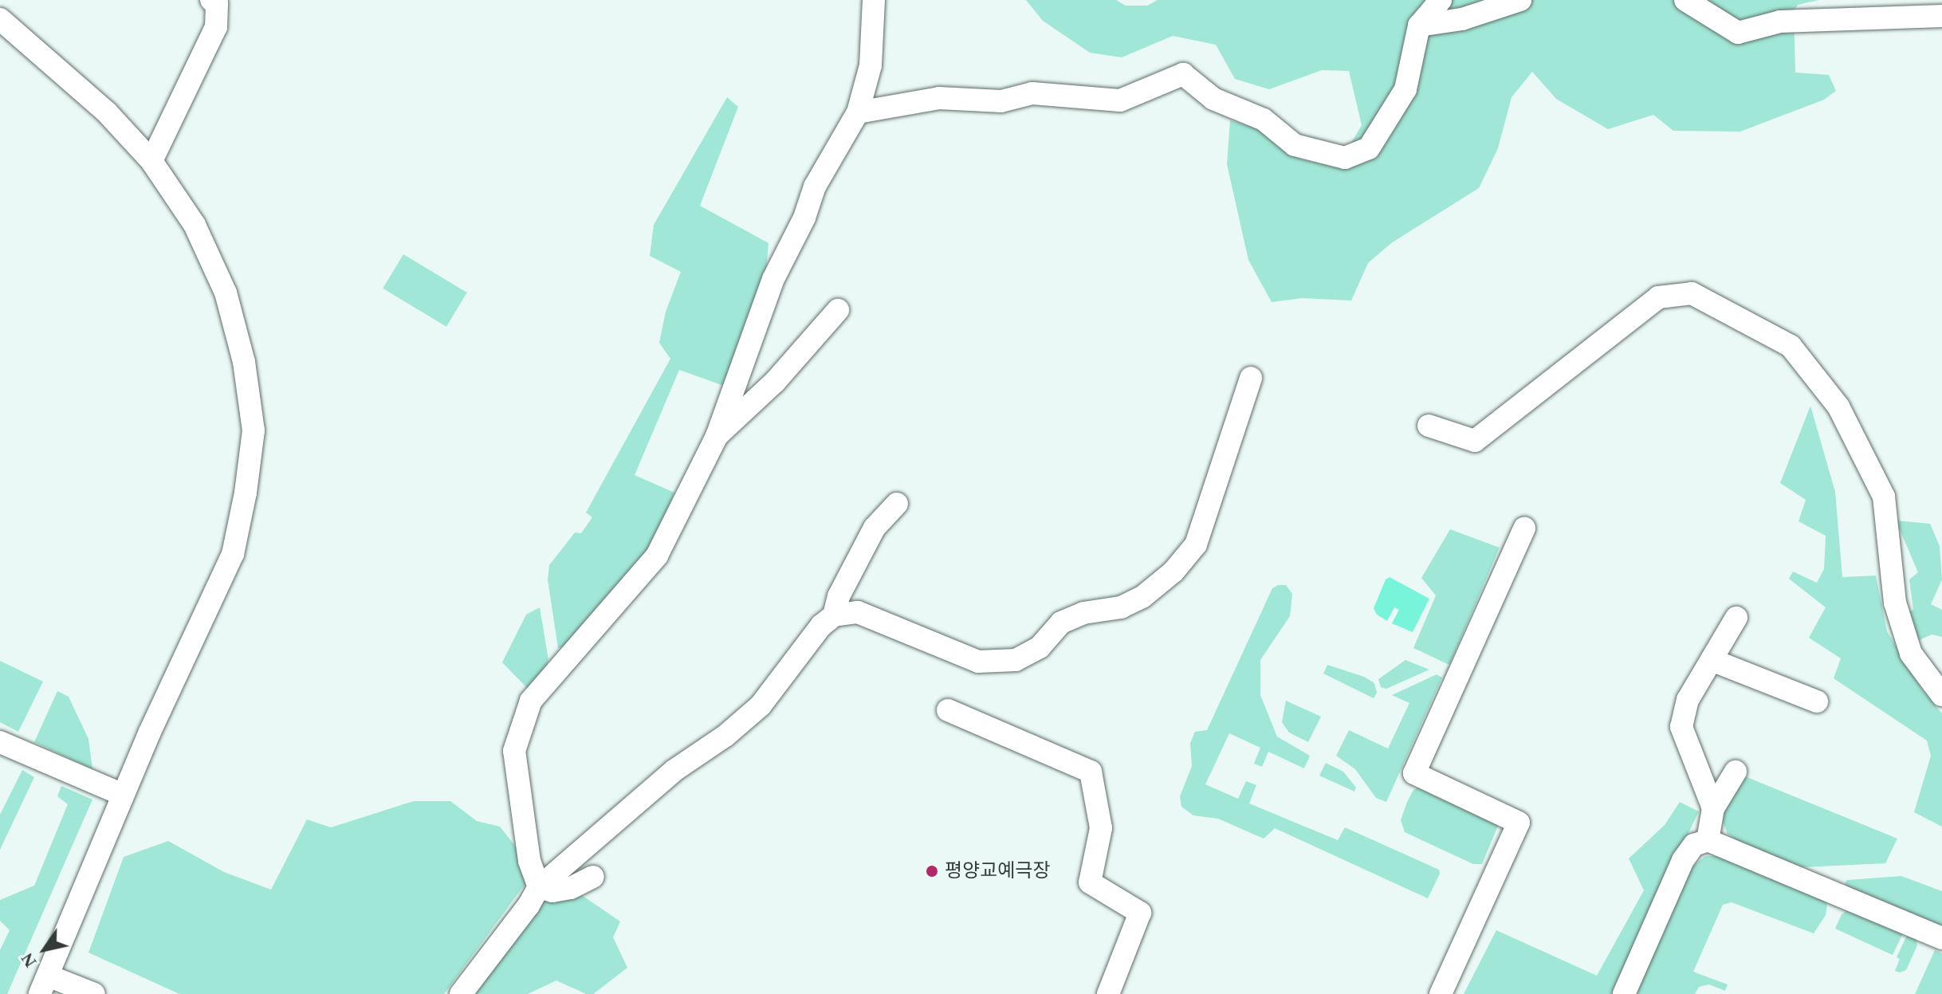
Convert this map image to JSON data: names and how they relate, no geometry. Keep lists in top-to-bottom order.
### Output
{
  "places": ["평양교예극장"],
  "north": "bottom left"
}
